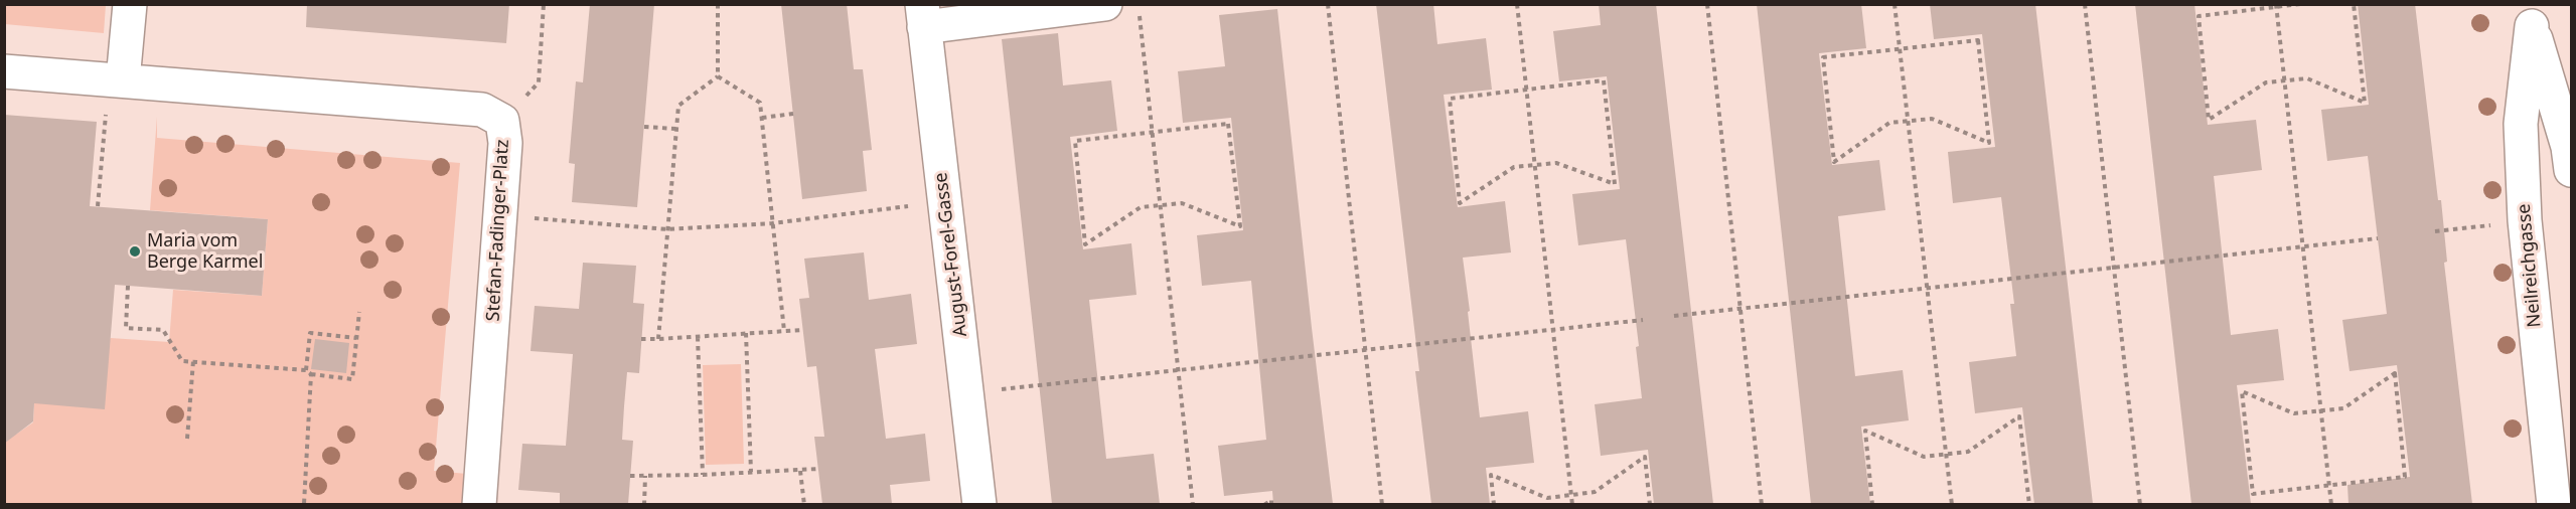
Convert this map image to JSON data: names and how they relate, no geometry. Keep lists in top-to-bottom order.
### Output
{
  "streets": {
    "street": ["Stefan-Fadinger-Platz", "August-Forel-Gasse", "Neilreichgasse"]
  },
  "places": ["Maria vom Berge Karmel"]
}
